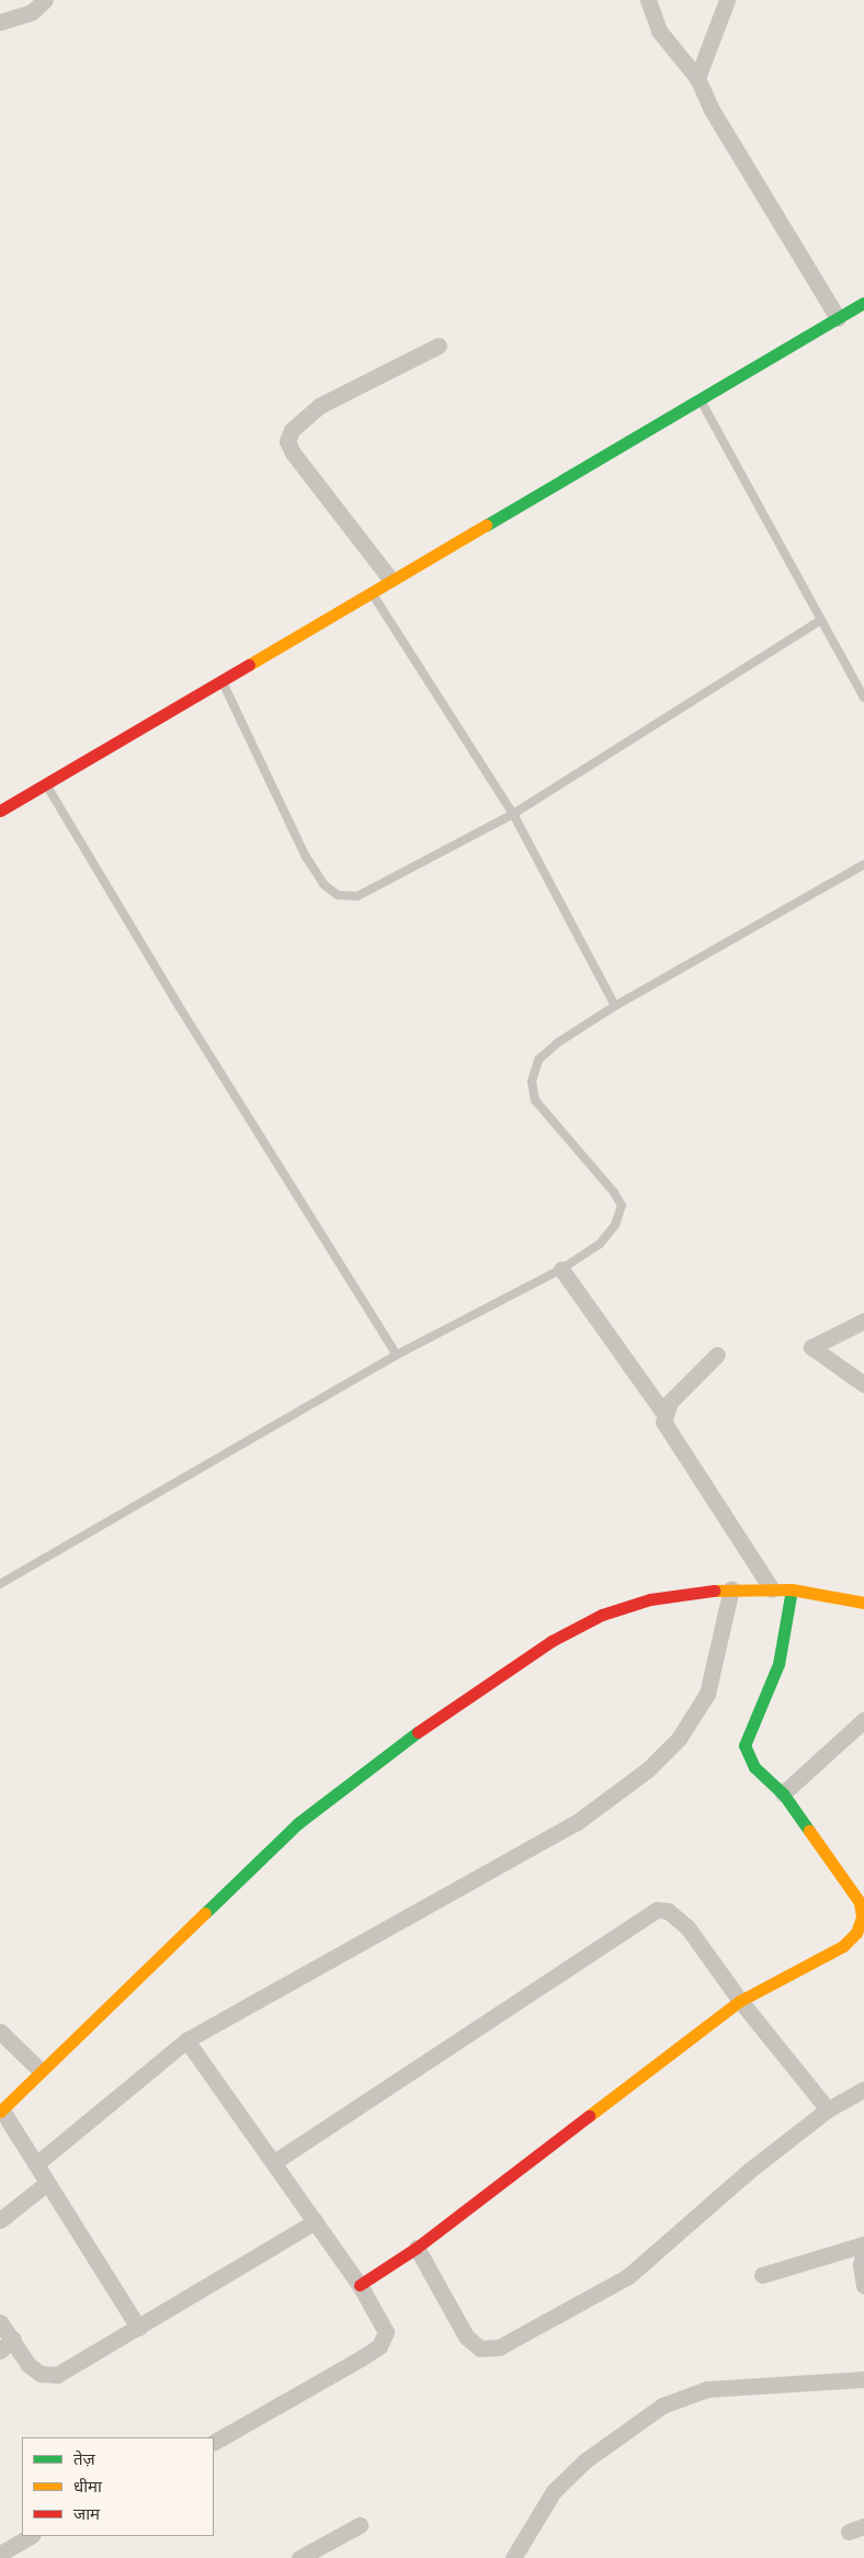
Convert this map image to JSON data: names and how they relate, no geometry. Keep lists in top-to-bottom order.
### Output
{
  "legend": ["तेज़", "धीमा", "जाम"]
}
